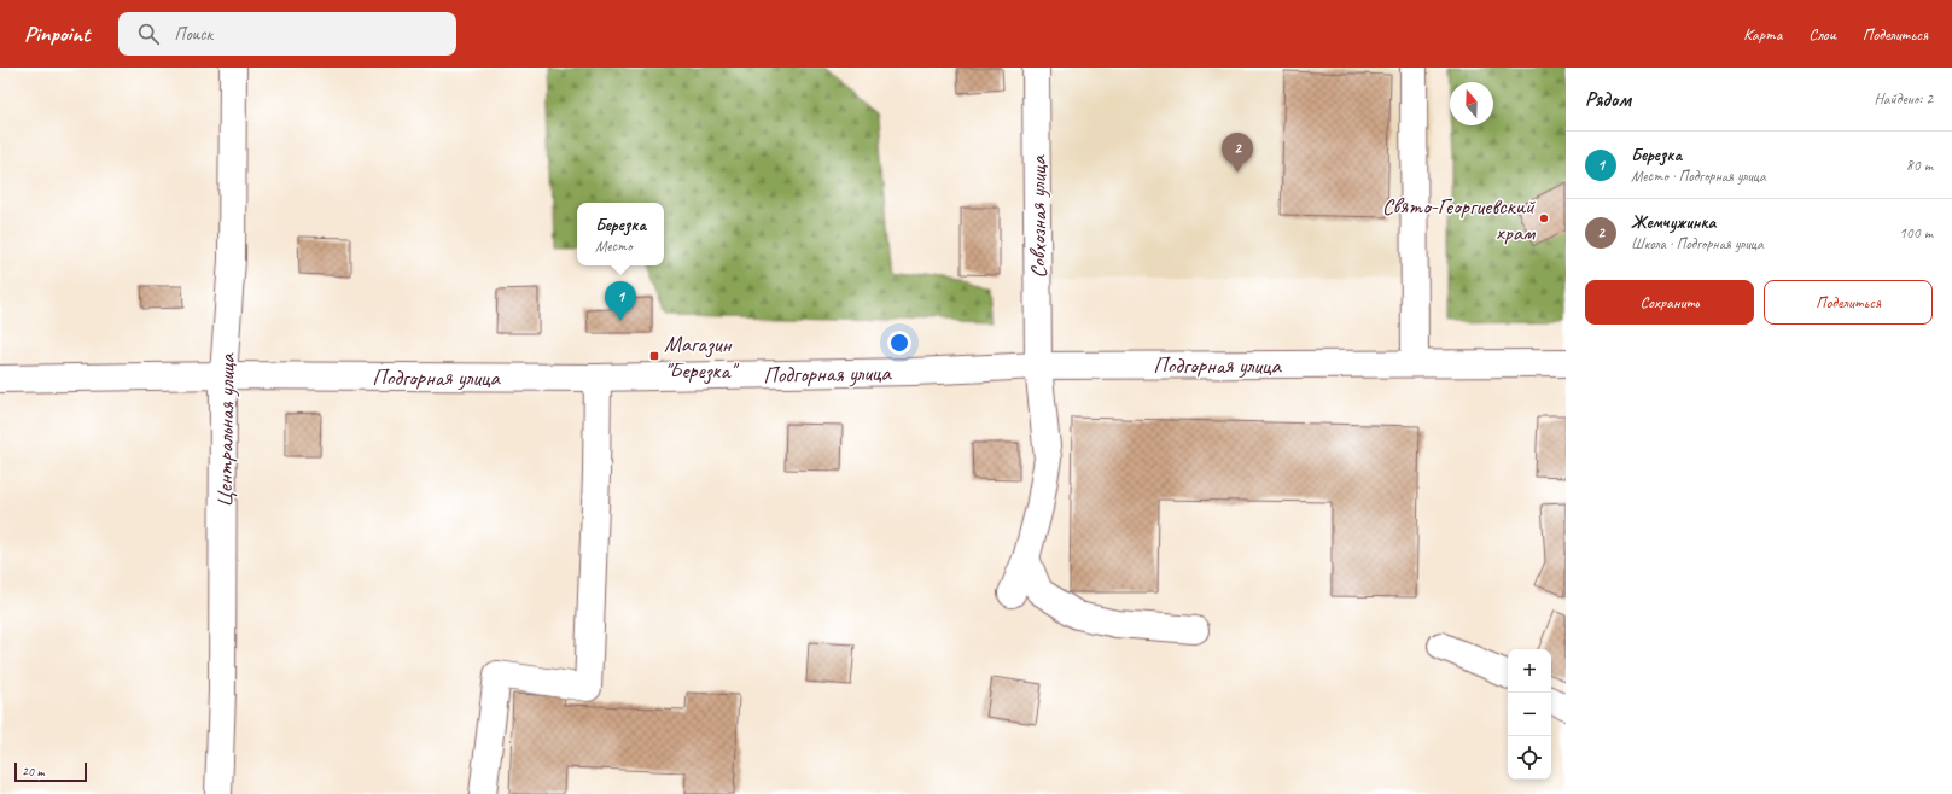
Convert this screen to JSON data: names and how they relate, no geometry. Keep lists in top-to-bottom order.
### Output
{
  "streets": {
    "street": ["Совхозная улица", "Подгорная улица", "Центральная улица"]
  },
  "crossings": [
    ["Совхозная улица", "Подгорная улица"],
    ["Подгорная улица", "Центральная улица"]
  ],
  "places": {
    "other": ["Свято-Георгиевский храм"],
    "transit": ["Магазин \"Березка\""]
  },
  "scale_bar": "20 m",
  "north": "top",
  "page": {
    "header": "Pinpoint",
    "search": "Поиск",
    "nav": ["Карта", "Слои", "Поделиться"],
    "heading": ["Рядом", "Найдено: 2"],
    "list": [
      {
        "mark": "1",
        "name": "Березка",
        "note": "Место · Подгорная улица",
        "value": "80 m"
      },
      {
        "mark": "2",
        "name": "Жемчужинка",
        "note": "Школа · Подгорная улица",
        "value": "100 m"
      }
    ],
    "pins": ["2", "1"],
    "popup": ["Березка", "Место"],
    "buttons": ["Сохранить", "Поделиться"],
    "map_buttons": ["+", "−"],
    "scale": "20 m"
  }
}
